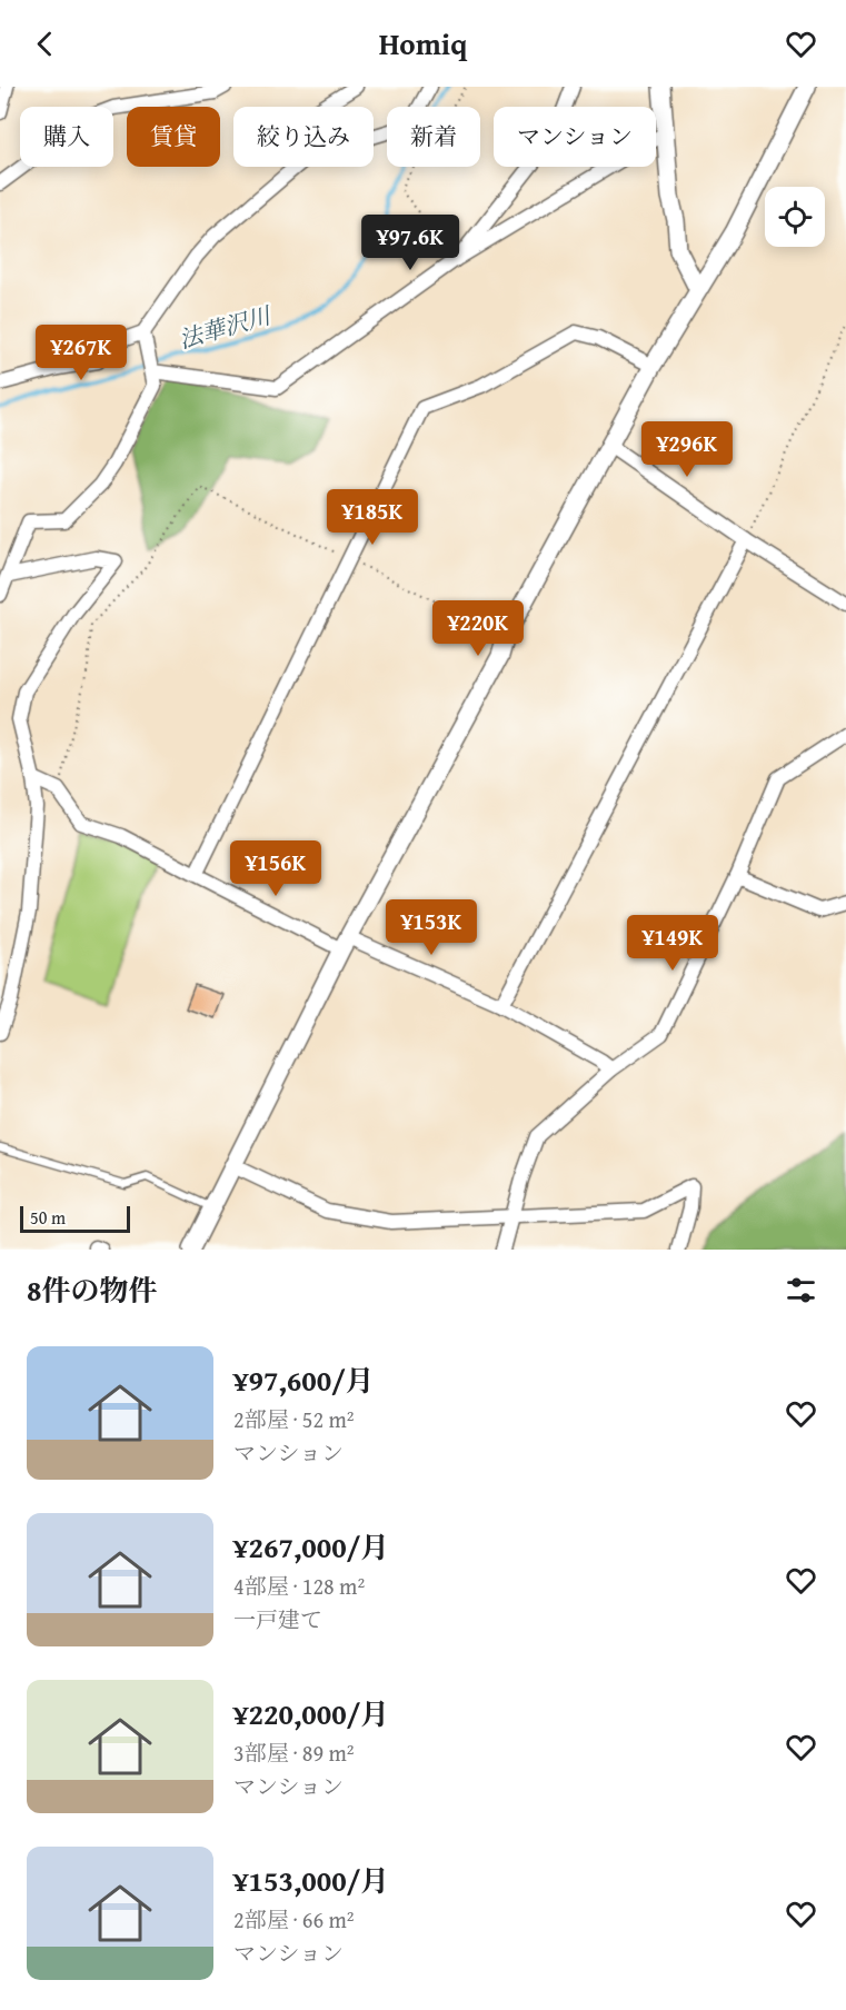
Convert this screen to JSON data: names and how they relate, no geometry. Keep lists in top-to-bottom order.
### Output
{
  "water": ["法華沢川"],
  "scale_bar": "50 m",
  "page": {
    "header": "Homiq",
    "chip": [
      "購入",
      "賃貸",
      "絞り込み",
      "新着",
      "マンション"
    ],
    "price": [
      "¥97.6K",
      "¥267K",
      "¥296K",
      "¥185K",
      "¥220K",
      "¥156K",
      "¥153K",
      "¥149K"
    ],
    "scale": "50 m",
    "heading": "8件の物件",
    "list": [
      {
        "name": "¥97,600/月",
        "note": "2部屋 · 52 m² · マンション"
      },
      {
        "name": "¥267,000/月",
        "note": "4部屋 · 128 m² · 一戸建て"
      },
      {
        "name": "¥220,000/月",
        "note": "3部屋 · 89 m² · マンション"
      },
      {
        "name": "¥153,000/月",
        "note": "2部屋 · 66 m² · マンション"
      }
    ]
  }
}
